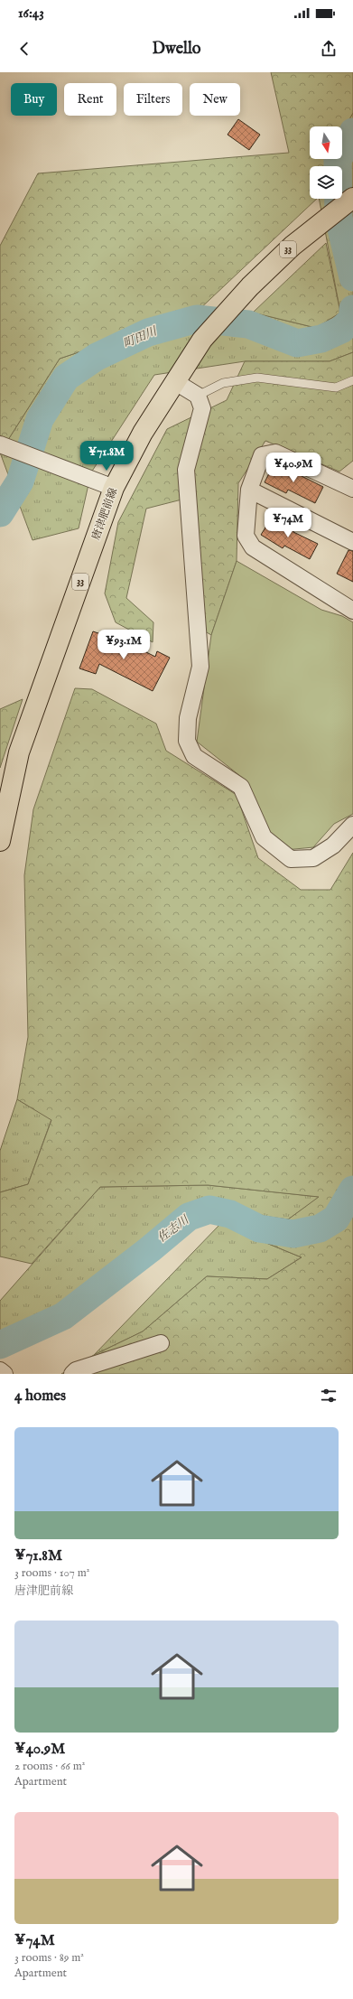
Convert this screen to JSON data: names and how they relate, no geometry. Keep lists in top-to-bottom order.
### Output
{
  "streets": {
    "main road": ["33", "唐津肥前線"]
  },
  "water": ["町田川", "佐志川"],
  "north": "bottom",
  "page": {
    "status": "16:43",
    "header": "Dwello",
    "chip": [
      "Buy",
      "Rent",
      "Filters",
      "New"
    ],
    "price": [
      "¥71.8M",
      "¥40.9M",
      "¥74M",
      "¥93.1M"
    ],
    "heading": "4 homes",
    "list": [
      {
        "name": "¥71.8M",
        "note": "3 rooms · 107 m² · 唐津肥前線"
      },
      {
        "name": "¥40.9M",
        "note": "2 rooms · 66 m² · Apartment"
      },
      {
        "name": "¥74M",
        "note": "3 rooms · 89 m² · Apartment"
      }
    ]
  }
}
